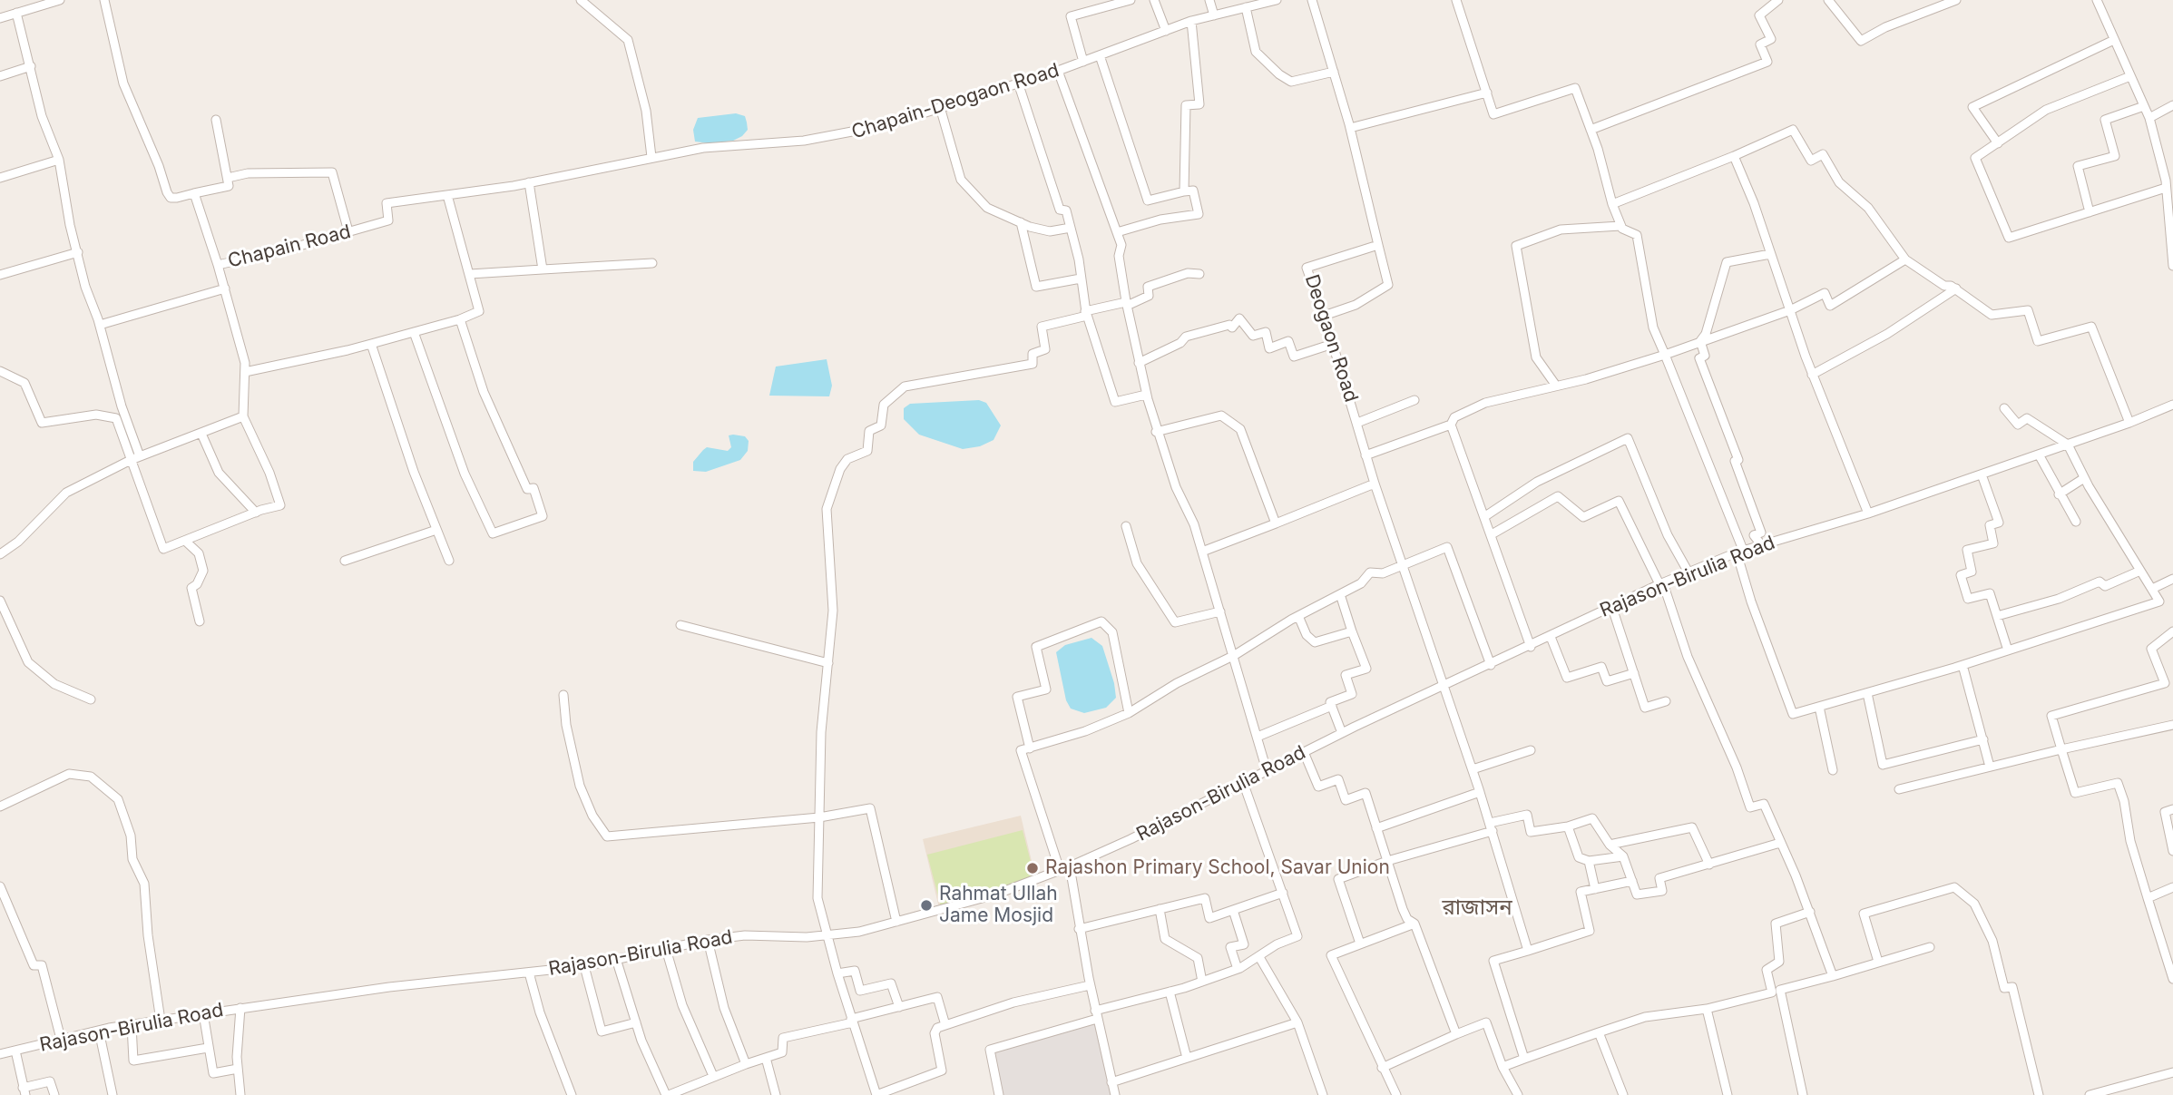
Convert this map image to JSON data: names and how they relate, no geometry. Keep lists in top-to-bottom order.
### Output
{
  "streets": {
    "street": [
      "Chapain-Deogaon Road",
      "Chapain Road",
      "Deogaon Road",
      "Rajason-Birulia Road"
    ]
  },
  "crossings": [
    ["Chapain-Deogaon Road", "Chapain Road"],
    ["Deogaon Road", "Rajason-Birulia Road"]
  ],
  "districts": ["রাজাসন"],
  "places": ["Rajashon Primary School, Savar Union", "Rahmat Ullah Jame Mosjid"]
}
